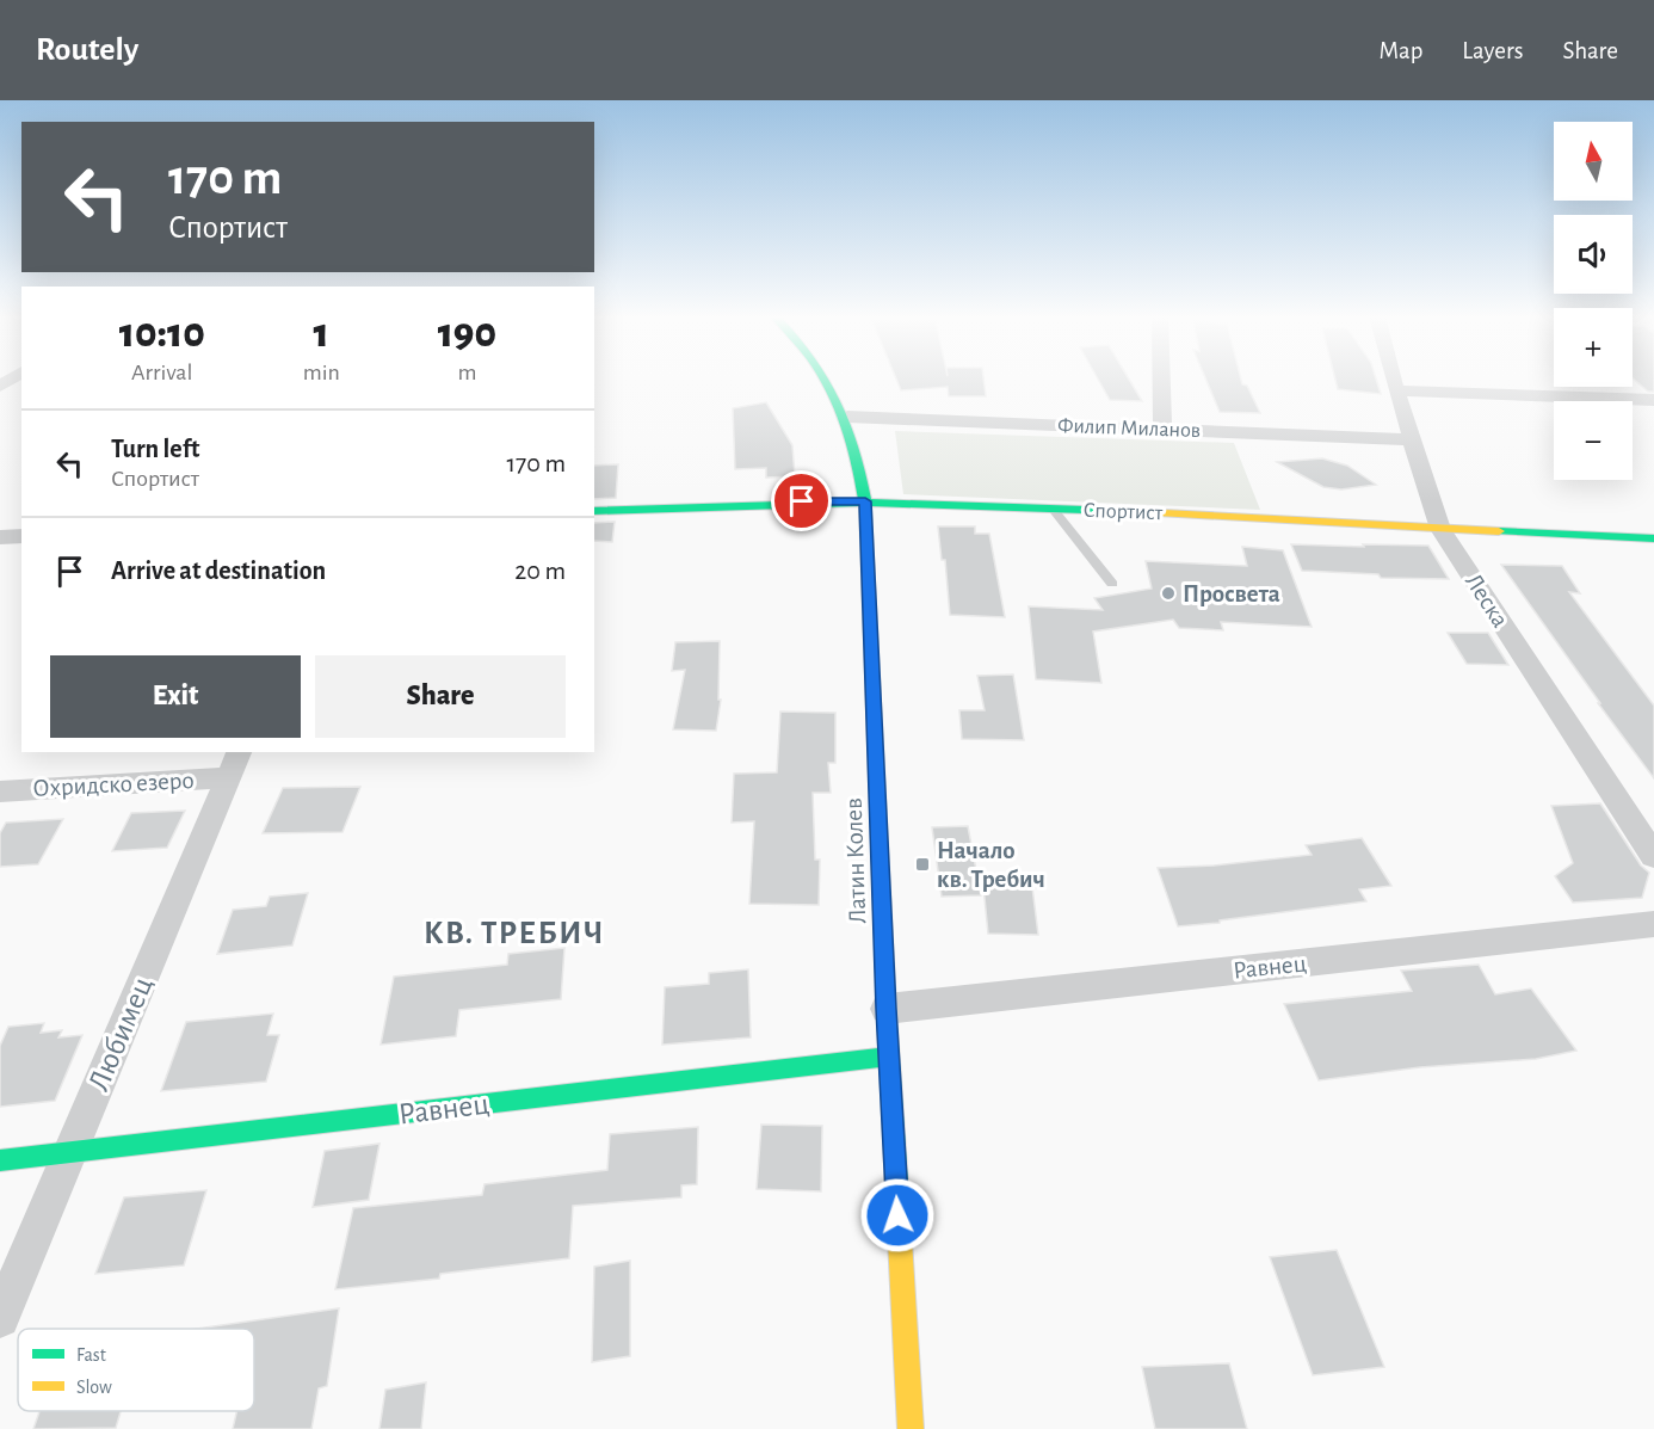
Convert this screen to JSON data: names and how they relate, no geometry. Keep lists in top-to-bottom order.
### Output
{
  "streets": {
    "street": [
      "Филип Миланов",
      "Спортист",
      "Леска",
      "Охридско езеро",
      "Латин Колев",
      "Равнец",
      "Любимец"
    ]
  },
  "crossings": [
    ["Филип Миланов", "Леска"],
    ["Филип Миланов", "Латин Колев"],
    ["Спортист", "Леска"],
    ["Спортист", "Латин Колев"],
    ["Охридско езеро", "Любимец"],
    ["Латин Колев", "Равнец"],
    ["Равнец", "Любимец"]
  ],
  "districts": ["КВ. ТРЕБИЧ"],
  "places": {
    "other": ["Просвета"],
    "transit": ["Начало кв. Требич"]
  },
  "legend": ["Fast", "Slow"],
  "north": "top",
  "page": {
    "header": "Routely",
    "nav": ["Map", "Layers", "Share"],
    "map_buttons": ["+", "−"],
    "turn": ["170 m", "Спортист"],
    "eta": [
      "10:10",
      "Arrival",
      "1",
      "min",
      "190",
      "m"
    ],
    "list": [
      {
        "name": "Turn left",
        "note": "Спортист",
        "value": "170 m"
      },
      {
        "name": "Arrive at destination",
        "value": "20 m"
      }
    ],
    "buttons": ["Exit", "Share"]
  }
}
